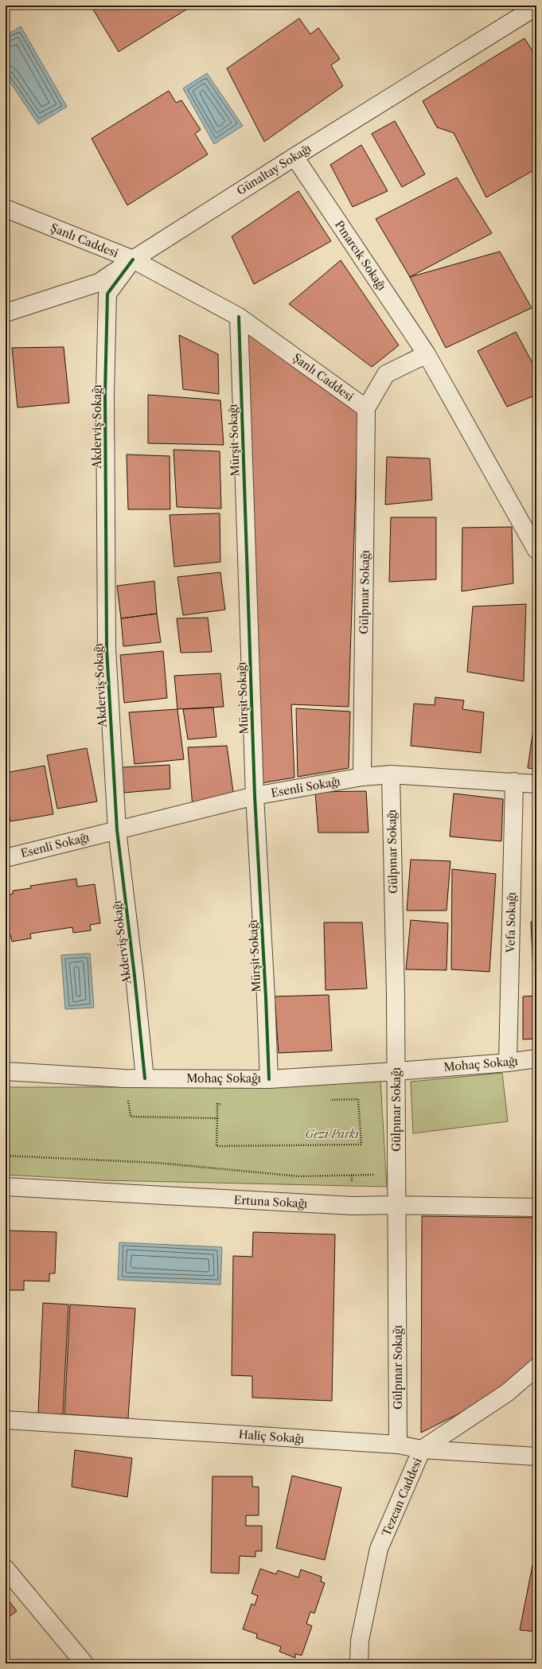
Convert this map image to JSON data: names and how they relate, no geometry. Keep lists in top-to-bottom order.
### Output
{
  "streets": {
    "street": [
      "Günaltay Sokağı",
      "Şanlı Caddesi",
      "Pınarcık Sokağı",
      "Akderviş Sokağı",
      "Mürşit Sokağı",
      "Gülpınar Sokağı",
      "Esenli Sokağı",
      "Vefa Sokağı",
      "Mohaç Sokağı",
      "Ertuna Sokağı",
      "Haliç Sokağı",
      "Tezcan Caddesi"
    ]
  },
  "crossings": [
    ["Günaltay Sokağı", "Şanlı Caddesi"],
    ["Günaltay Sokağı", "Pınarcık Sokağı"],
    ["Günaltay Sokağı", "Akderviş Sokağı"],
    ["Şanlı Caddesi", "Pınarcık Sokağı"],
    ["Şanlı Caddesi", "Akderviş Sokağı"],
    ["Şanlı Caddesi", "Mürşit Sokağı"],
    ["Şanlı Caddesi", "Gülpınar Sokağı"],
    ["Akderviş Sokağı", "Esenli Sokağı"],
    ["Akderviş Sokağı", "Mohaç Sokağı"],
    ["Mürşit Sokağı", "Esenli Sokağı"],
    ["Mürşit Sokağı", "Mohaç Sokağı"],
    ["Gülpınar Sokağı", "Esenli Sokağı"],
    ["Gülpınar Sokağı", "Mohaç Sokağı"],
    ["Gülpınar Sokağı", "Ertuna Sokağı"],
    ["Gülpınar Sokağı", "Haliç Sokağı"],
    ["Esenli Sokağı", "Vefa Sokağı"],
    ["Vefa Sokağı", "Mohaç Sokağı"],
    ["Haliç Sokağı", "Tezcan Caddesi"]
  ],
  "parks": ["Gezi Parkı"]
}
